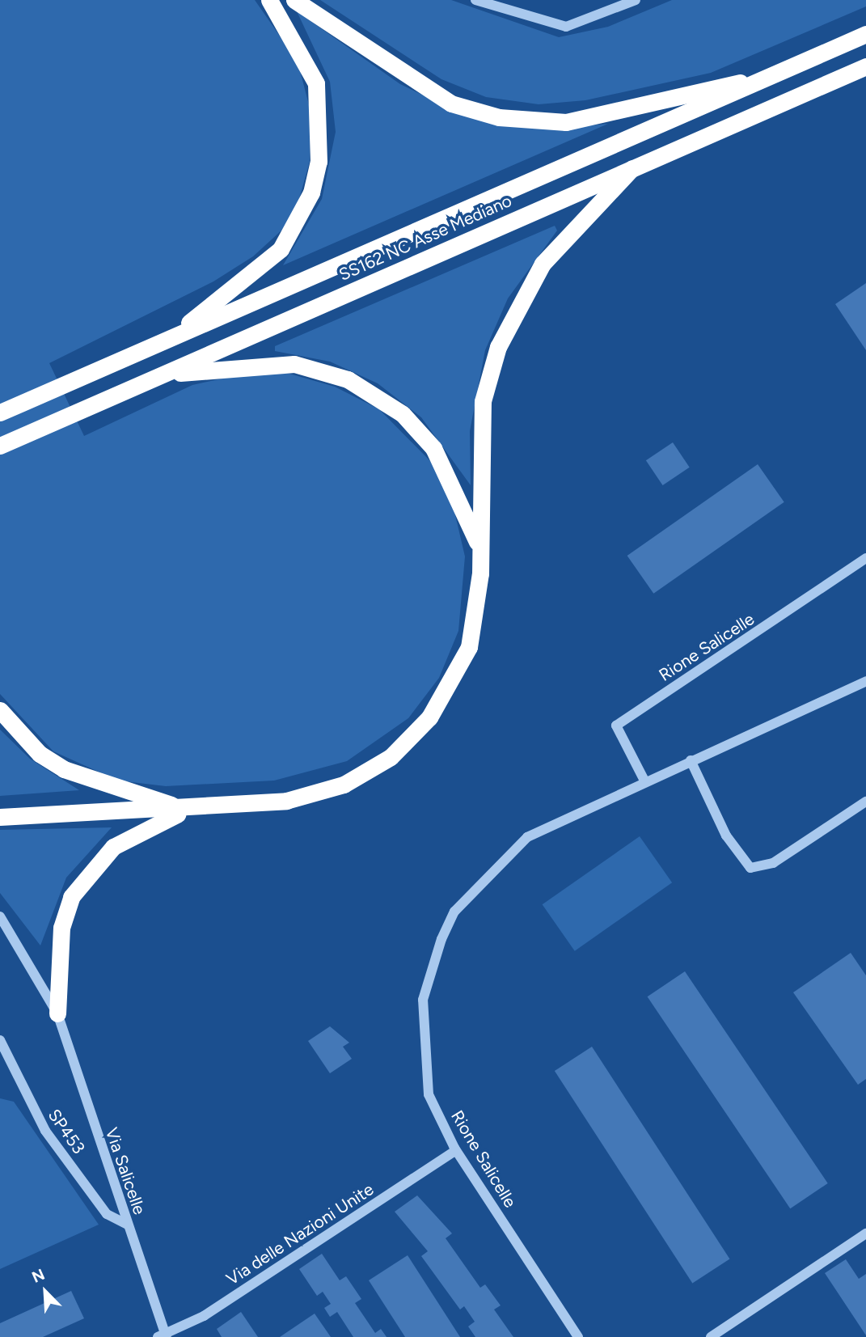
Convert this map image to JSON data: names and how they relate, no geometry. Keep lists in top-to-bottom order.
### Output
{
  "streets": {
    "highway": ["SS162 NC Asse Mediano"],
    "street": [
      "Rione Salicelle",
      "SP453",
      "Via Salicelle",
      "Via delle Nazioni Unite"
    ]
  },
  "crossings": [
    ["Rione Salicelle", "Via delle Nazioni Unite"],
    ["SP453", "Via Salicelle"],
    ["Via Salicelle", "Via delle Nazioni Unite"]
  ],
  "north": "top left"
}
